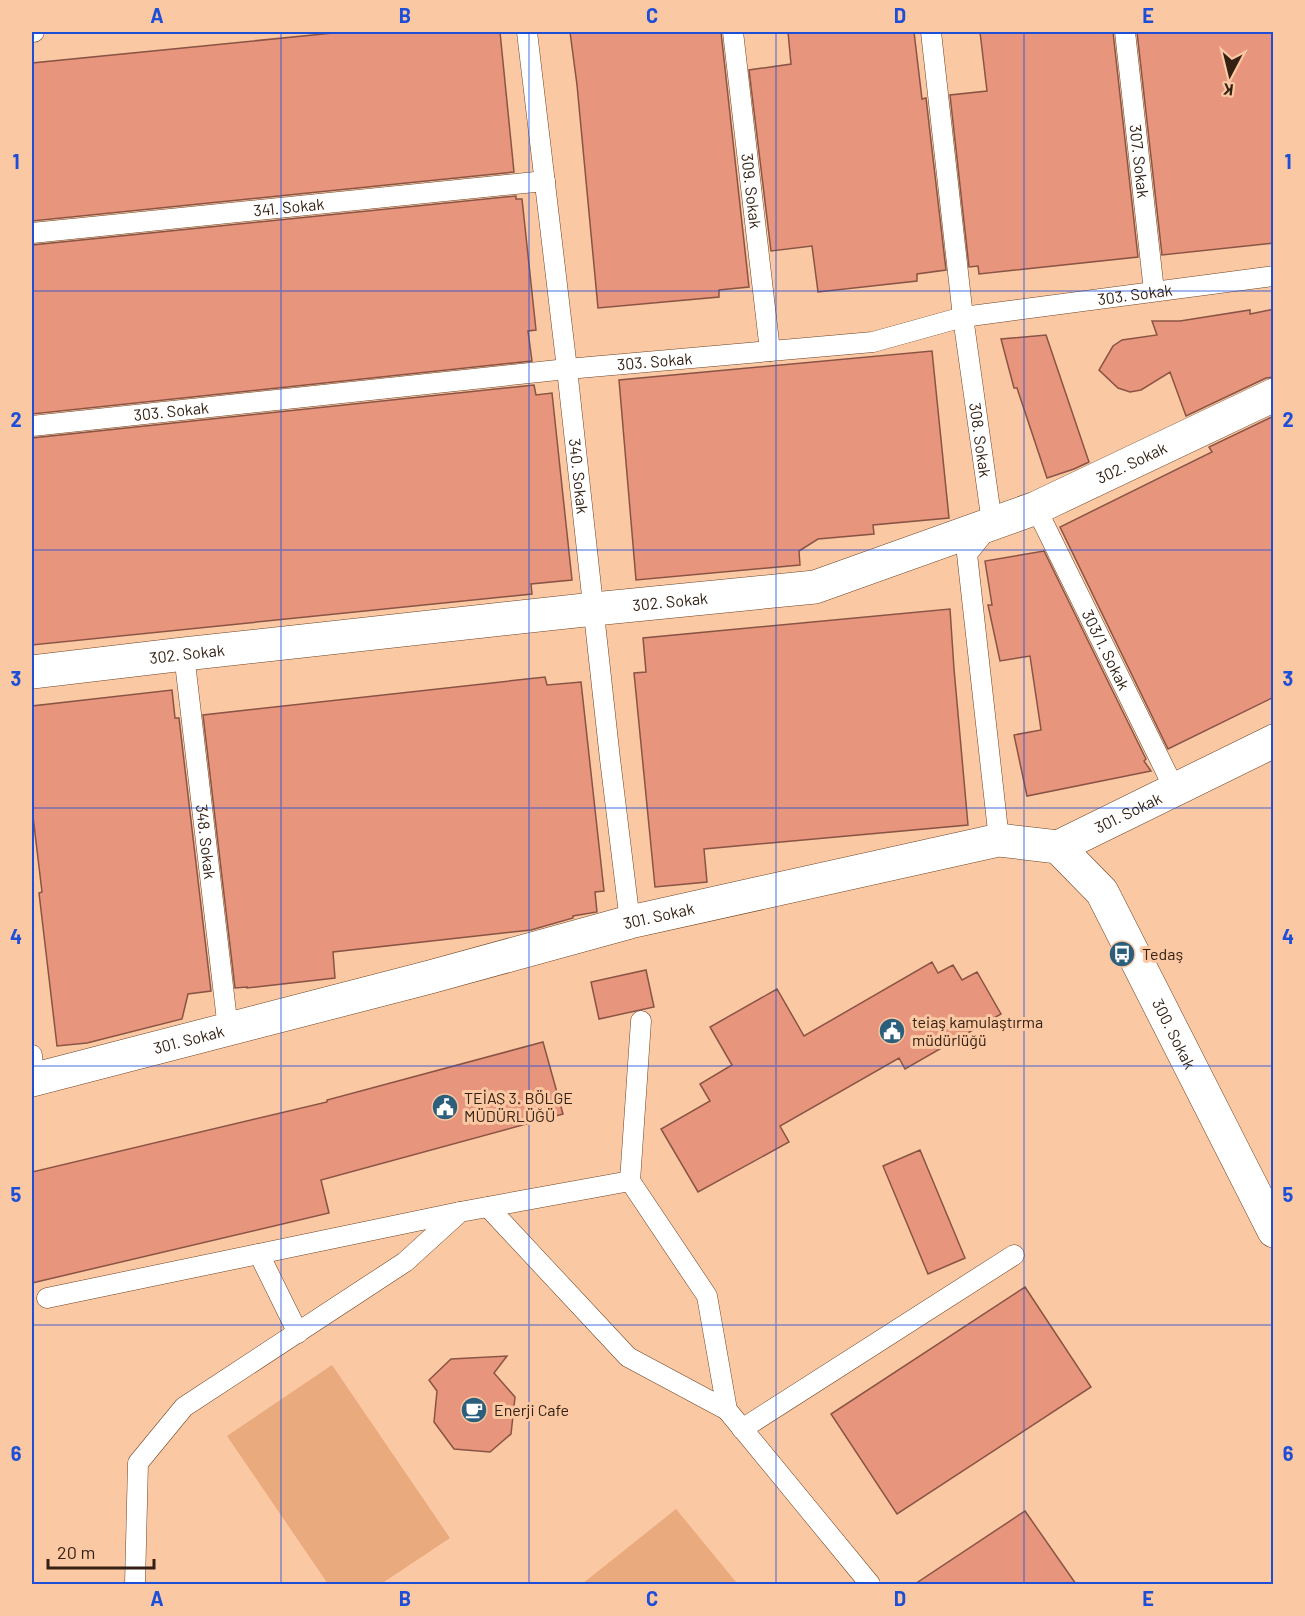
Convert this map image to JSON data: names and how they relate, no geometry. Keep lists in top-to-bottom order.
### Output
{
  "streets": {
    "street": ["302. Sokak", "301. Sokak", "300. Sokak"],
    "lane": [
      "307. Sokak",
      "309. Sokak",
      "341. Sokak",
      "303. Sokak",
      "308. Sokak",
      "340. Sokak",
      "303/1. Sokak",
      "348. Sokak"
    ]
  },
  "crossings": [
    ["307. Sokak", "303. Sokak"],
    ["309. Sokak", "303. Sokak"],
    ["341. Sokak", "340. Sokak"],
    ["303. Sokak", "308. Sokak"],
    ["303. Sokak", "340. Sokak"],
    ["308. Sokak", "302. Sokak"],
    ["302. Sokak", "340. Sokak"],
    ["302. Sokak", "303/1. Sokak"],
    ["302. Sokak", "348. Sokak"],
    ["340. Sokak", "301. Sokak"],
    ["303/1. Sokak", "301. Sokak"],
    ["301. Sokak", "348. Sokak"],
    ["301. Sokak", "300. Sokak"]
  ],
  "places": {
    "bus stop": ["Tedaş"],
    "public building": ["teiaş kamulaştırma müdürlüğü", "TEİAŞ 3. BÖLGE MÜDÜRLÜĞÜ"],
    "cafe": ["Enerji Cafe"]
  },
  "scale_bar": "20 m",
  "north": "bottom",
  "grid": {
    "columns": [
      "A",
      "B",
      "C",
      "D",
      "E"
    ],
    "rows": [
      "1",
      "2",
      "3",
      "4",
      "5",
      "6"
    ]
  }
}
